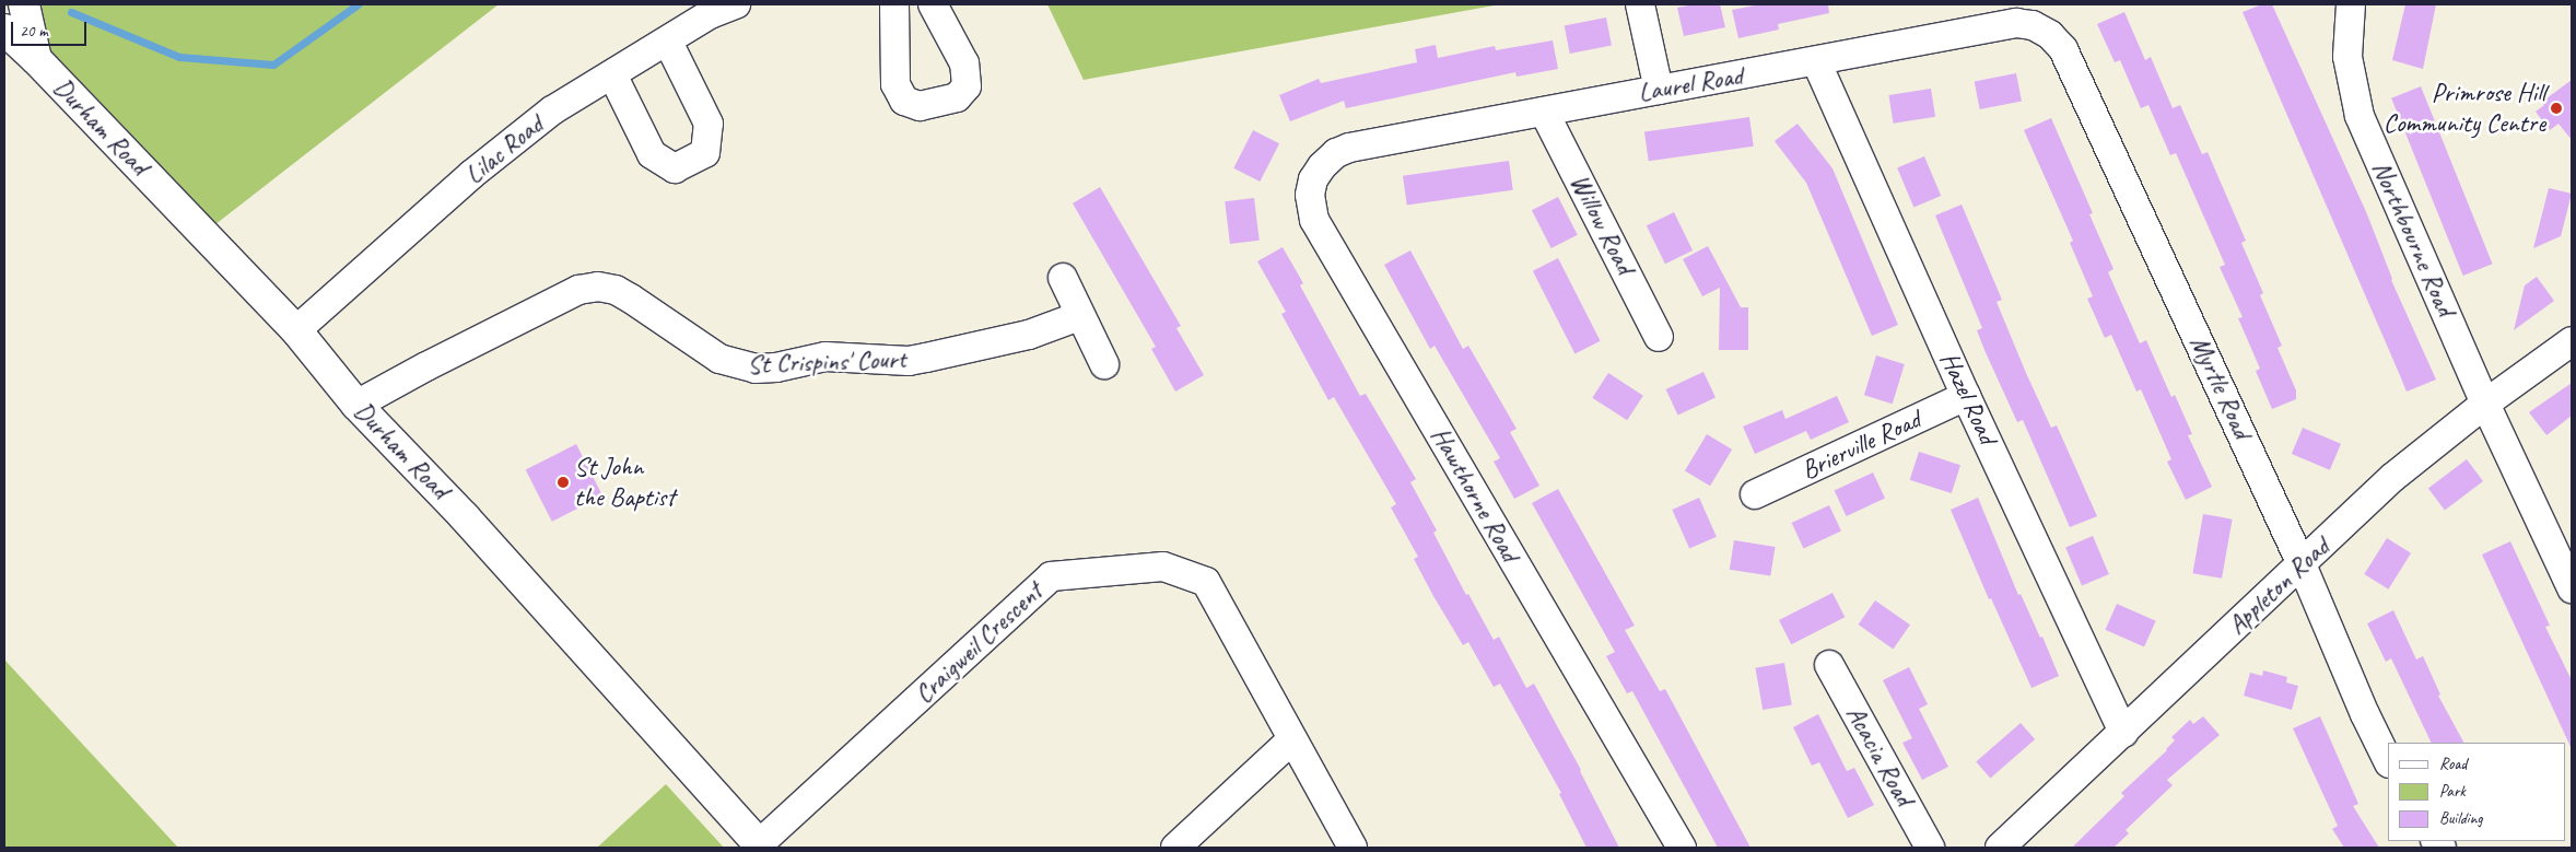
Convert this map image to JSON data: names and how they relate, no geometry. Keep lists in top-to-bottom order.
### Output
{
  "streets": {
    "street": [
      "Laurel Road",
      "Durham Road",
      "Lilac Road",
      "Willow Road",
      "Northbourne Road",
      "St Crispins' Court",
      "Myrtle Road",
      "Hazel Road",
      "Brierville Road",
      "Hawthorne Road",
      "Appleton Road",
      "Craigweil Crescent",
      "Acacia Road"
    ]
  },
  "crossings": [
    ["Laurel Road", "Willow Road"],
    ["Laurel Road", "Myrtle Road"],
    ["Laurel Road", "Hazel Road"],
    ["Laurel Road", "Hawthorne Road"],
    ["Durham Road", "Lilac Road"],
    ["Durham Road", "St Crispins' Court"],
    ["Durham Road", "Craigweil Crescent"],
    ["Northbourne Road", "Appleton Road"],
    ["Myrtle Road", "Appleton Road"],
    ["Hazel Road", "Brierville Road"],
    ["Hazel Road", "Appleton Road"]
  ],
  "places": ["Primrose Hill Community Centre", "St John the Baptist"],
  "legend": ["Road", "Park", "Building"],
  "scale_bar": "20 m"
}
